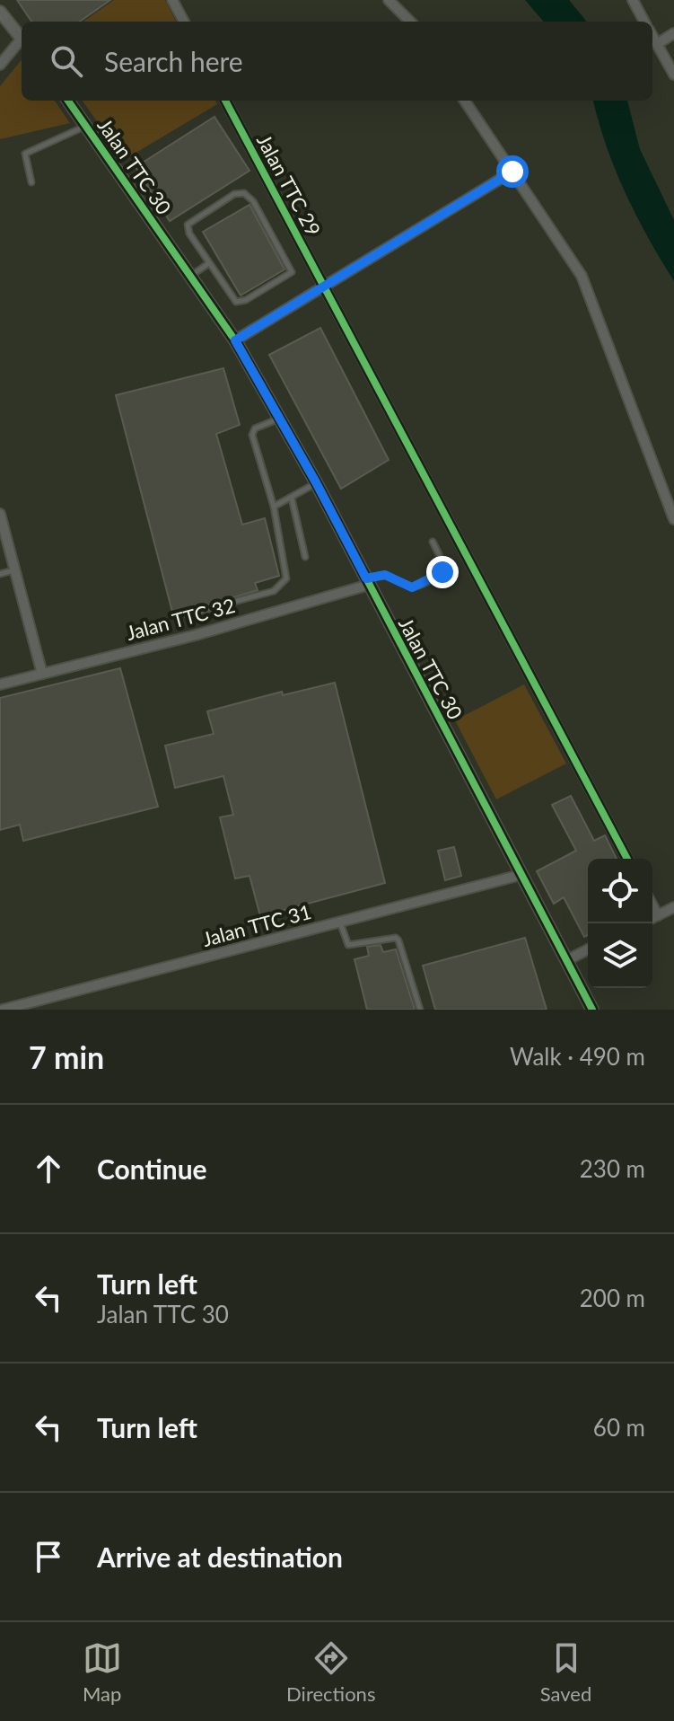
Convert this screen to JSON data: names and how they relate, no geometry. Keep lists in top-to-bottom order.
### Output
{
  "streets": {
    "street": [
      "Jalan TTC 30",
      "Jalan TTC 29",
      "Jalan TTC 32",
      "Jalan TTC 31"
    ]
  },
  "crossings": [
    ["Jalan TTC 30", "Jalan TTC 32"],
    ["Jalan TTC 30", "Jalan TTC 31"]
  ],
  "page": {
    "search": "Search here",
    "heading": ["7 min", "Walk · 490 m"],
    "list": [
      ["Continue", "230 m"],
      ["Turn left", "Jalan TTC 30", "200 m"],
      ["Turn left", "60 m"],
      "Arrive at destination"
    ],
    "nav": ["Map", "Directions", "Saved"]
  }
}
